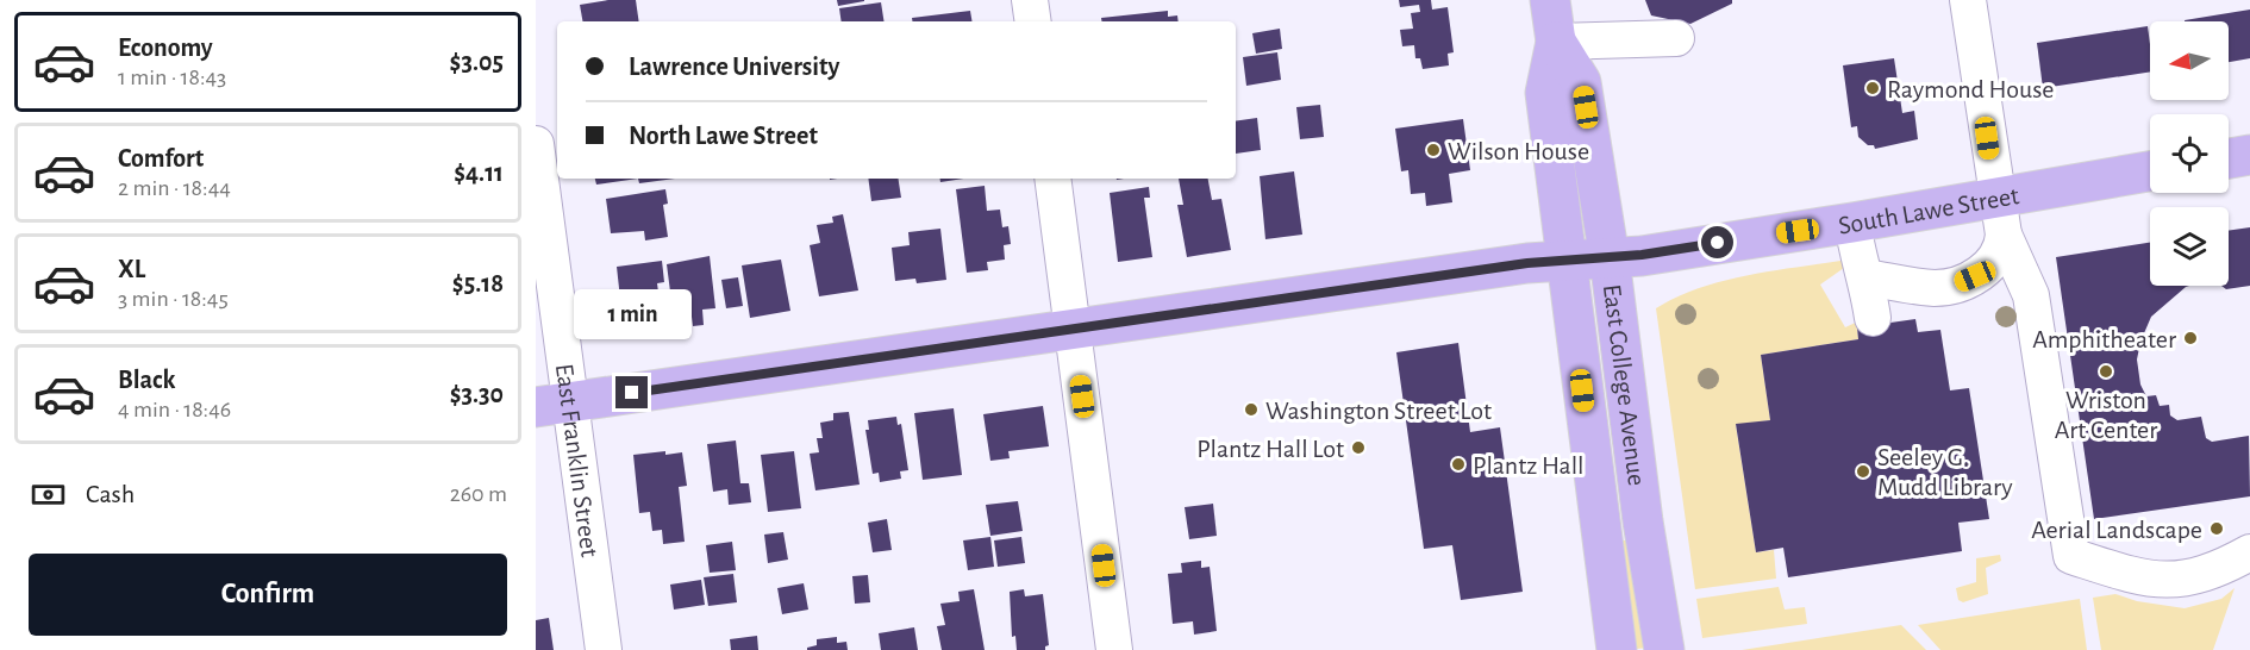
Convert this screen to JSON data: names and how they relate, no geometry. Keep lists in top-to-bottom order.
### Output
{
  "streets": {
    "main road": ["South Lawe Street", "East College Avenue"],
    "street": ["East Franklin Street"]
  },
  "crossings": [
    ["South Lawe Street", "East College Avenue"],
    ["South Lawe Street", "East Franklin Street"]
  ],
  "places": [
    "Raymond House",
    "Wilson House",
    "Amphitheater",
    "Wriston Art Center",
    "Washington Street Lot",
    "Plantz Hall Lot",
    "Plantz Hall",
    "Seeley G. Mudd Library",
    "Aerial Landscape"
  ],
  "north": "left",
  "page": {
    "list": [
      {
        "name": "Economy",
        "note": "1 min · 18:43",
        "value": "$3.05"
      },
      {
        "name": "Comfort",
        "note": "2 min · 18:44",
        "value": "$4.11"
      },
      {
        "name": "XL",
        "note": "3 min · 18:45",
        "value": "$5.18"
      },
      {
        "name": "Black",
        "note": "4 min · 18:46",
        "value": "$3.30"
      }
    ],
    "banner": ["Lawrence University", "North Lawe Street"],
    "bubble": "1 min",
    "pay": ["Cash", "260 m"],
    "buttons": "Confirm"
  }
}
